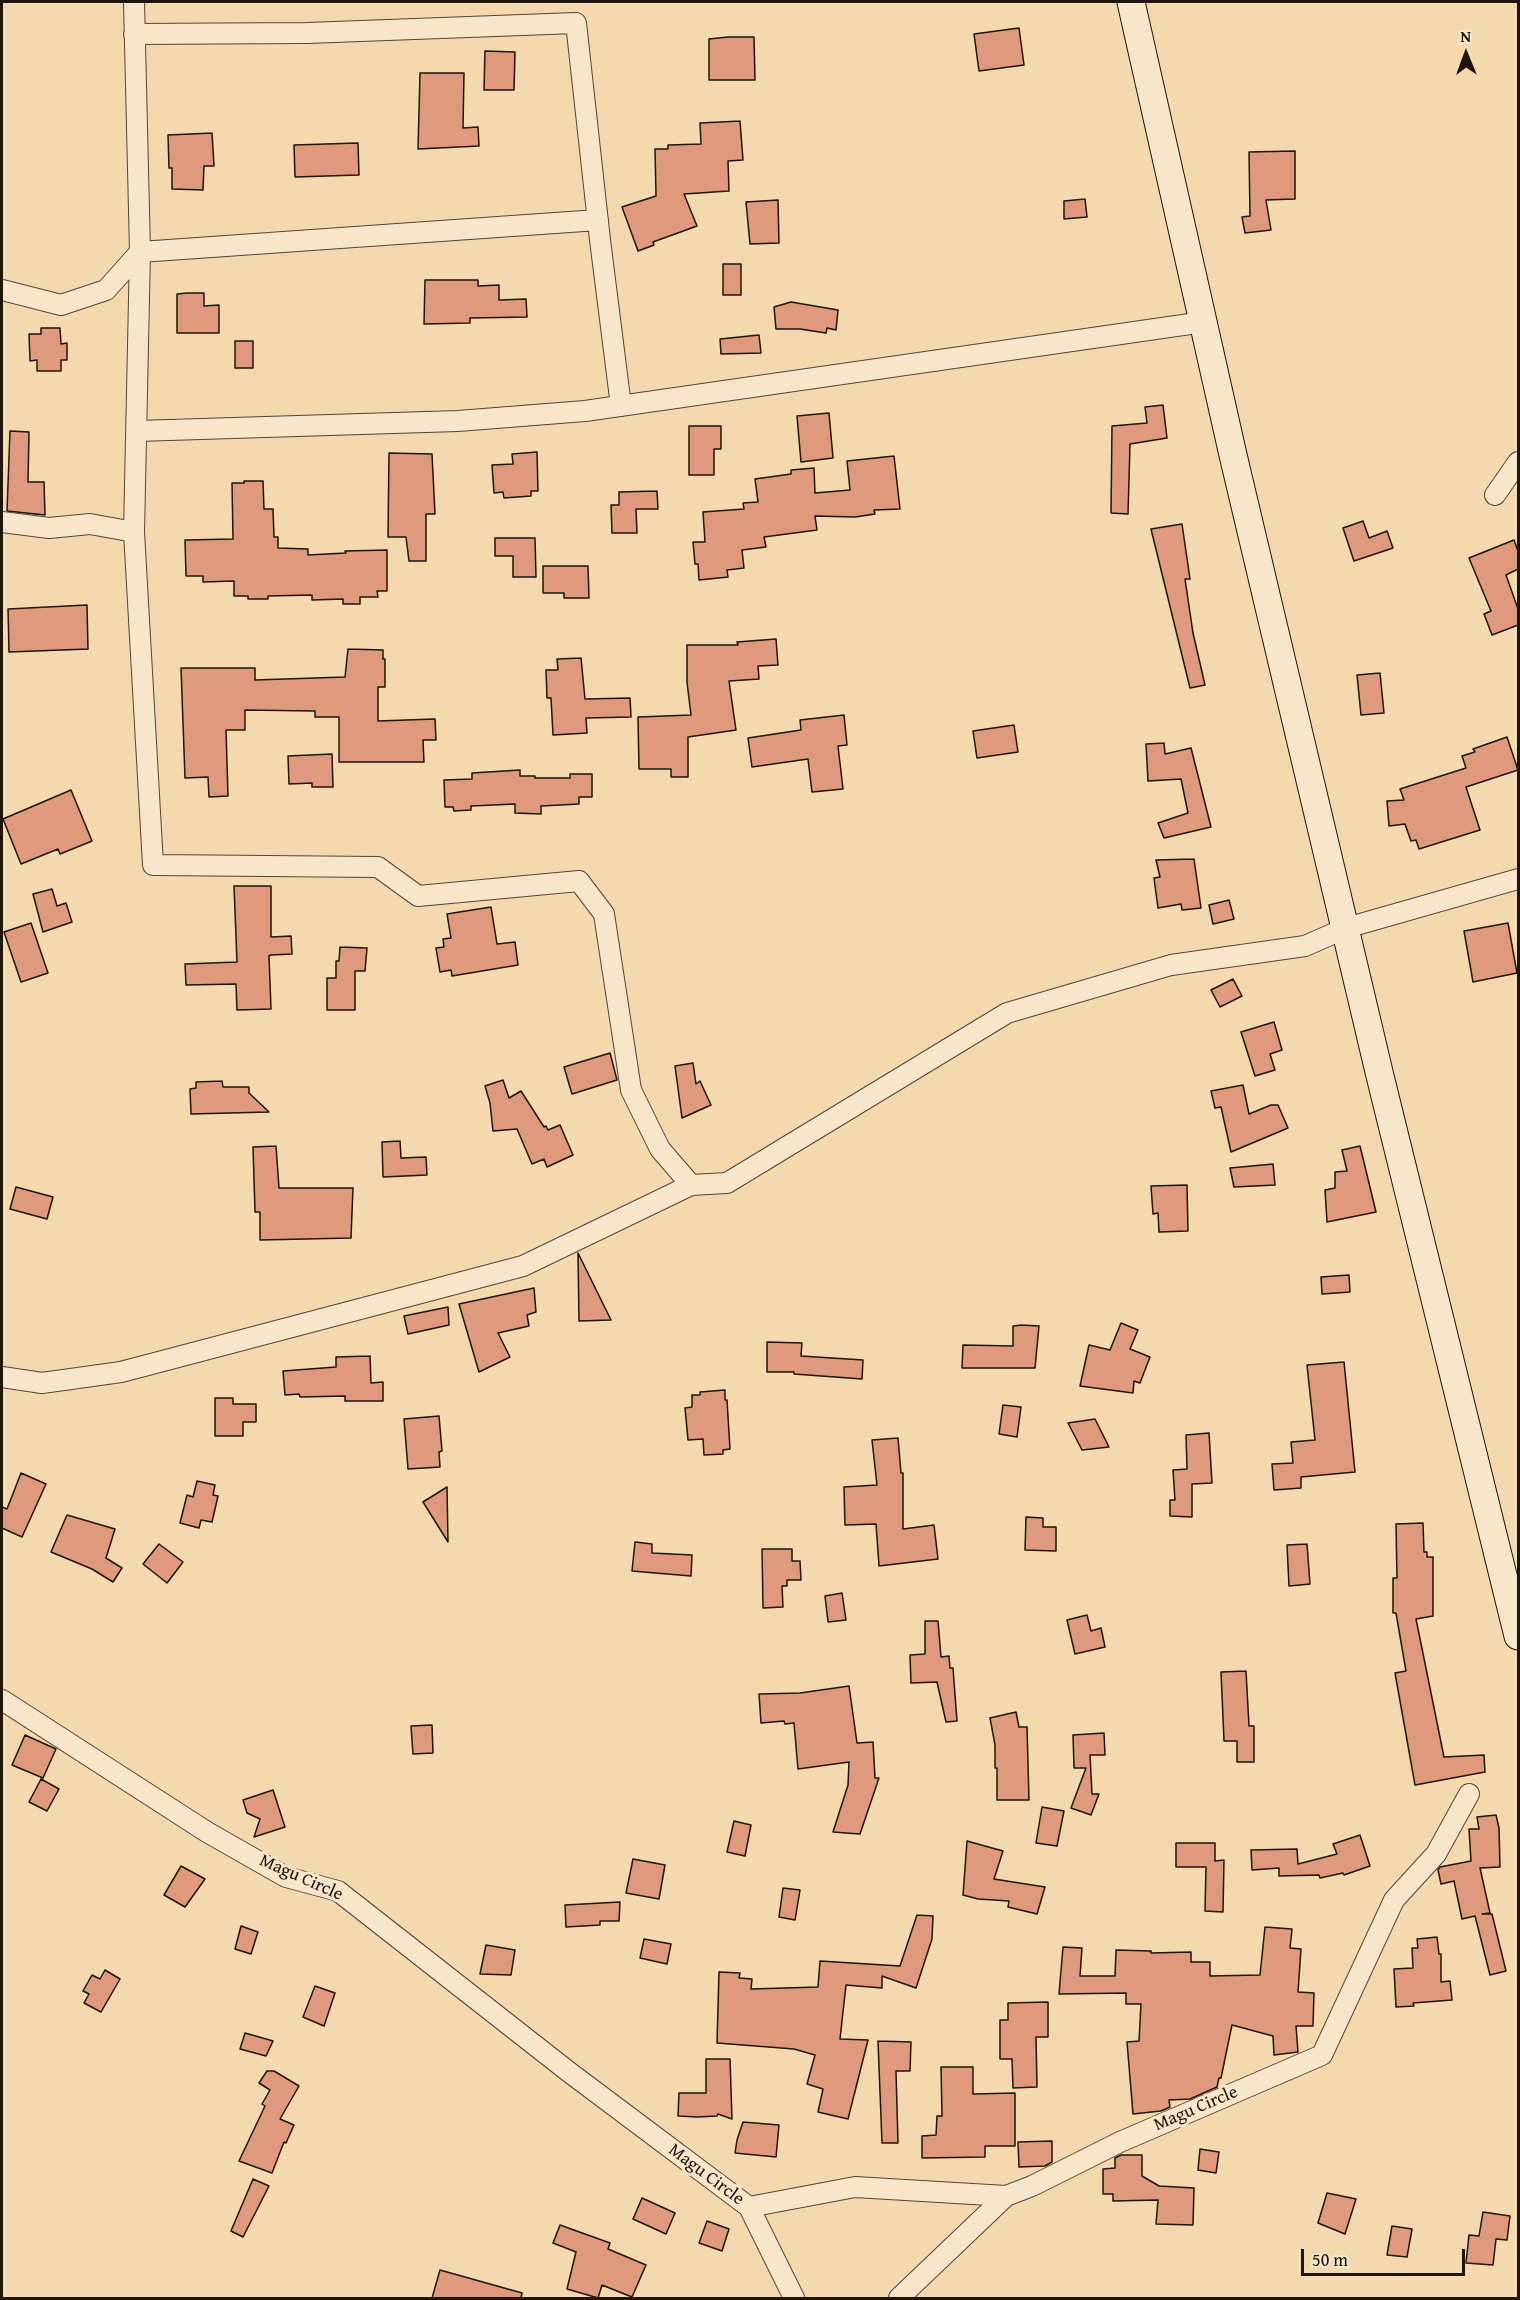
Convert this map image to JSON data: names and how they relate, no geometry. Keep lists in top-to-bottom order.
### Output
{
  "streets": {
    "street": ["Magu Circle"]
  },
  "scale_bar": "50 m",
  "north": "top"
}
